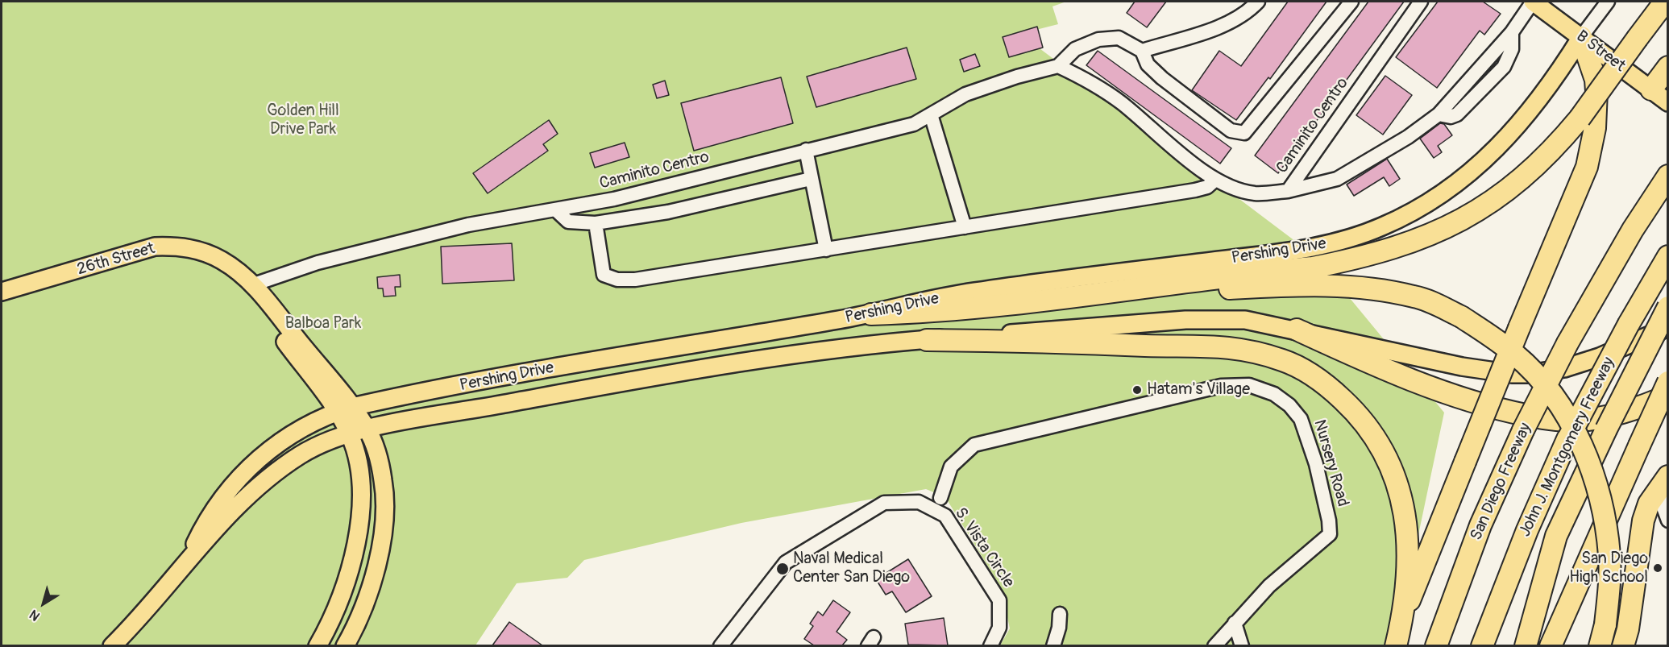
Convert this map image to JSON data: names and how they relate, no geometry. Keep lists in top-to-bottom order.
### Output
{
  "streets": {
    "highway": ["John J. Montgomery Freeway", "San Diego Freeway"],
    "main road": ["B Street", "Pershing Drive", "26th Street"],
    "street": ["Caminito Centro", "Nursery Road", "S. Vista Circle"]
  },
  "crossings": [
    ["B Street", "Pershing Drive"],
    ["Caminito Centro", "26th Street"],
    ["Pershing Drive", "26th Street"]
  ],
  "parks": ["Golden Hill Drive Park", "Balboa Park"],
  "places": ["Hatam's Village", "San Diego High School", "Naval Medical Center San Diego"],
  "north": "bottom left"
}
